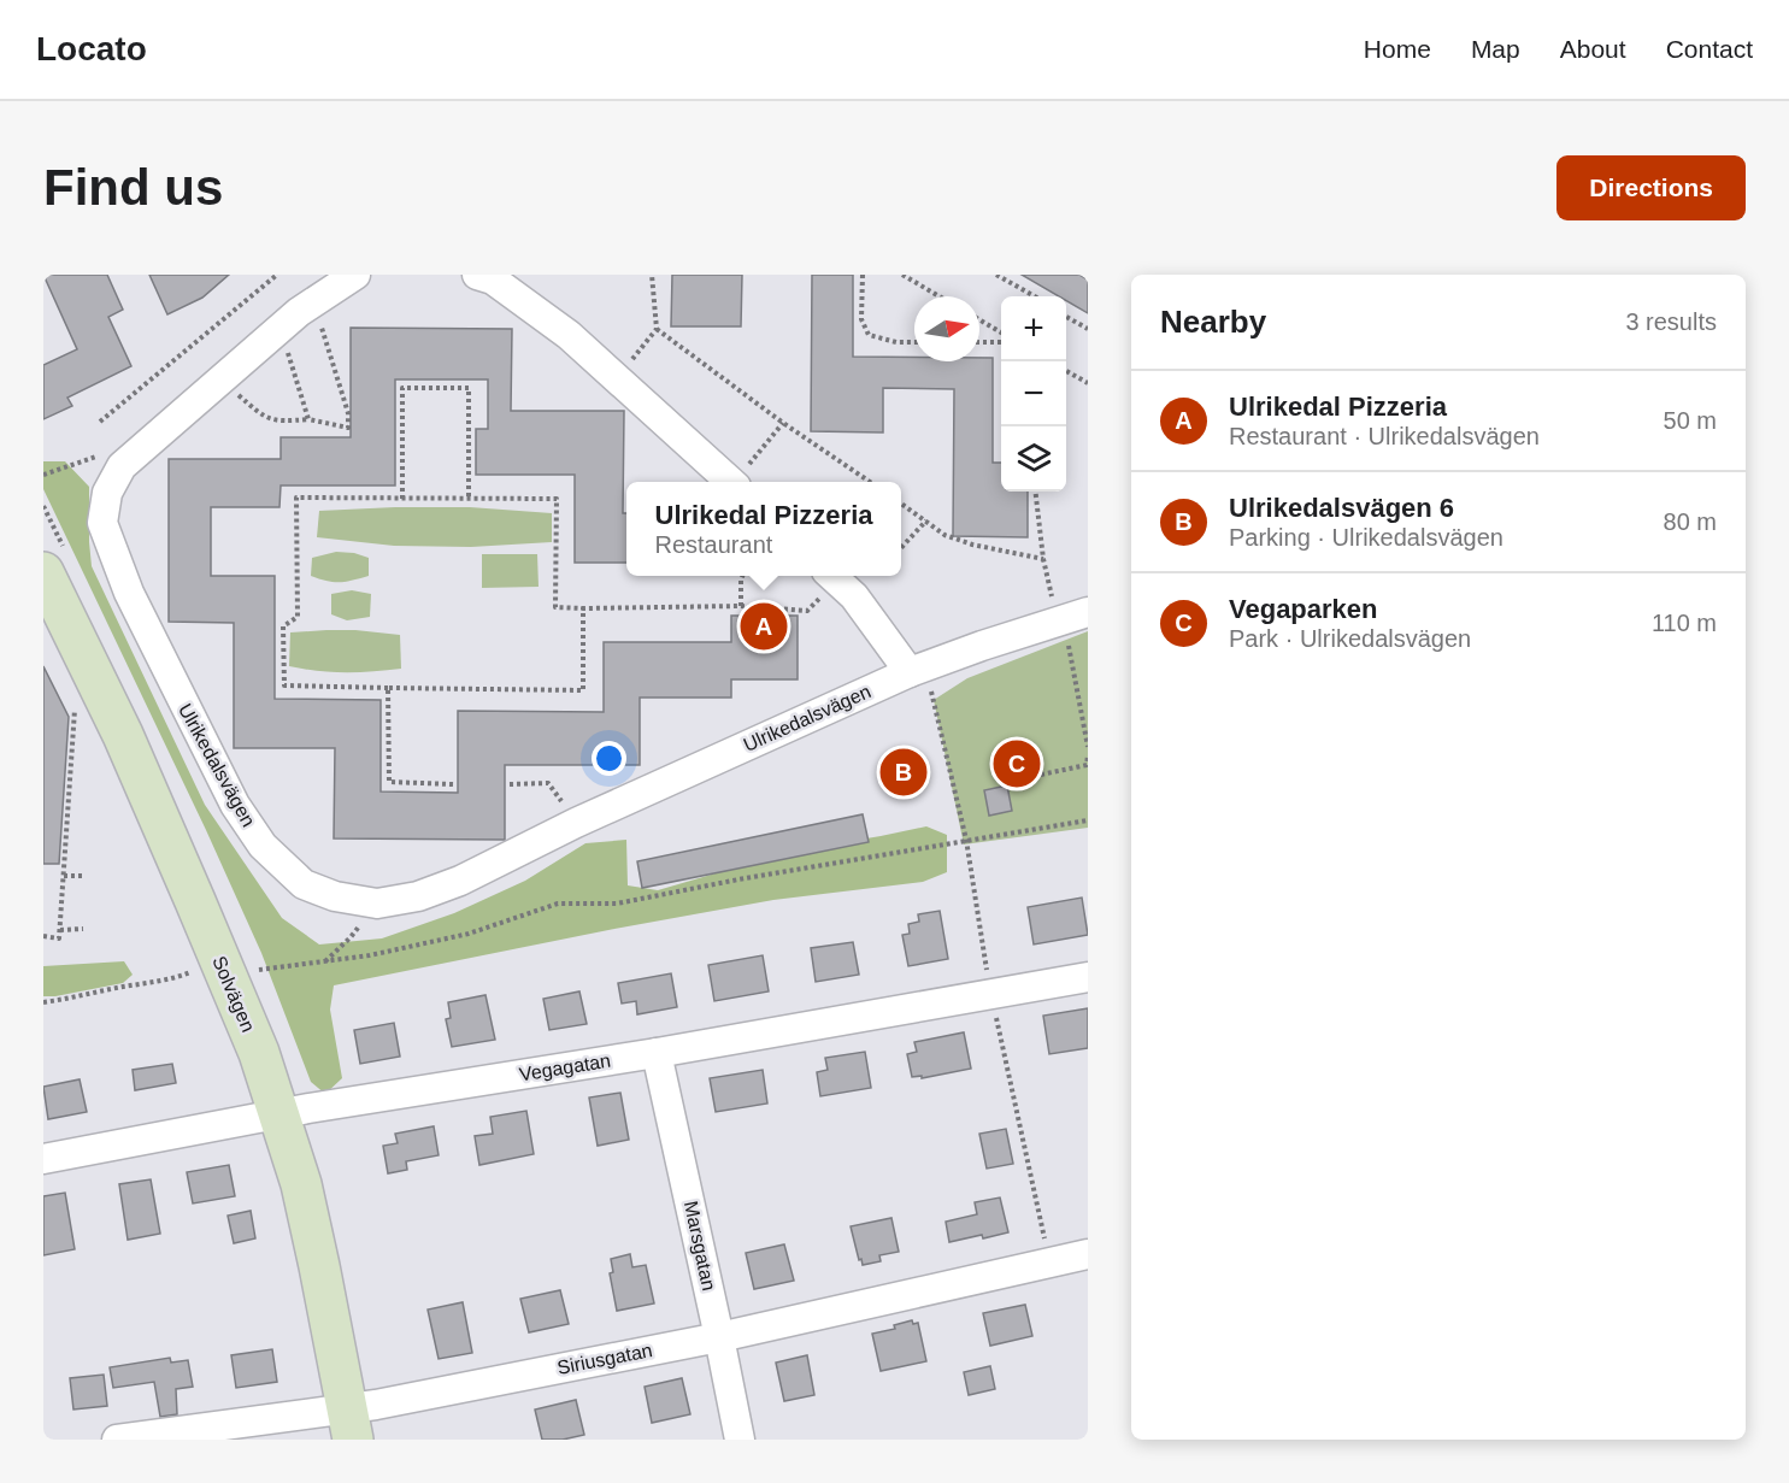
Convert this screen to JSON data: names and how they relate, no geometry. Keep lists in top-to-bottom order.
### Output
{
  "streets": {
    "main road": ["Solvägen"],
    "street": [
      "Ulrikedalsvägen",
      "Vegagatan",
      "Marsgatan",
      "Siriusgatan"
    ]
  },
  "crossings": [
    ["Solvägen", "Vegagatan"],
    ["Solvägen", "Siriusgatan"],
    ["Vegagatan", "Marsgatan"],
    ["Marsgatan", "Siriusgatan"]
  ],
  "north": "right",
  "page": {
    "header": "Locato",
    "nav": [
      "Home",
      "Map",
      "About",
      "Contact"
    ],
    "buttons": "Directions",
    "title": "Find us",
    "heading": ["Nearby", "3 results"],
    "map_buttons": ["+", "−"],
    "list": [
      {
        "mark": "A",
        "name": "Ulrikedal Pizzeria",
        "note": "Restaurant · Ulrikedalsvägen",
        "value": "50 m"
      },
      {
        "mark": "B",
        "name": "Ulrikedalsvägen 6",
        "note": "Parking · Ulrikedalsvägen",
        "value": "80 m"
      },
      {
        "mark": "C",
        "name": "Vegaparken",
        "note": "Park · Ulrikedalsvägen",
        "value": "110 m"
      }
    ],
    "popup": ["Ulrikedal Pizzeria", "Restaurant"],
    "pins": ["A", "C", "B"]
  }
}
